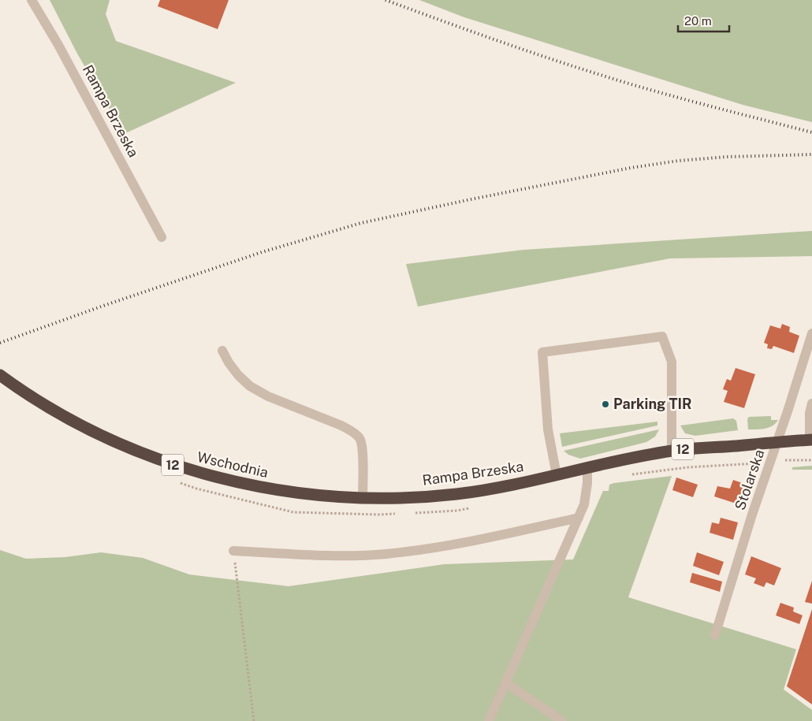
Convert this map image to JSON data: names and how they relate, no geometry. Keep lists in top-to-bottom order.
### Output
{
  "streets": {
    "highway": ["Rampa Brzeska", "12", "Wschodnia"],
    "lane": ["Stolarska"]
  },
  "crossings": [
    ["Rampa Brzeska", "Wschodnia"],
    ["Rampa Brzeska", "Stolarska"]
  ],
  "places": ["Parking TIR"],
  "scale_bar": "20 m"
}
